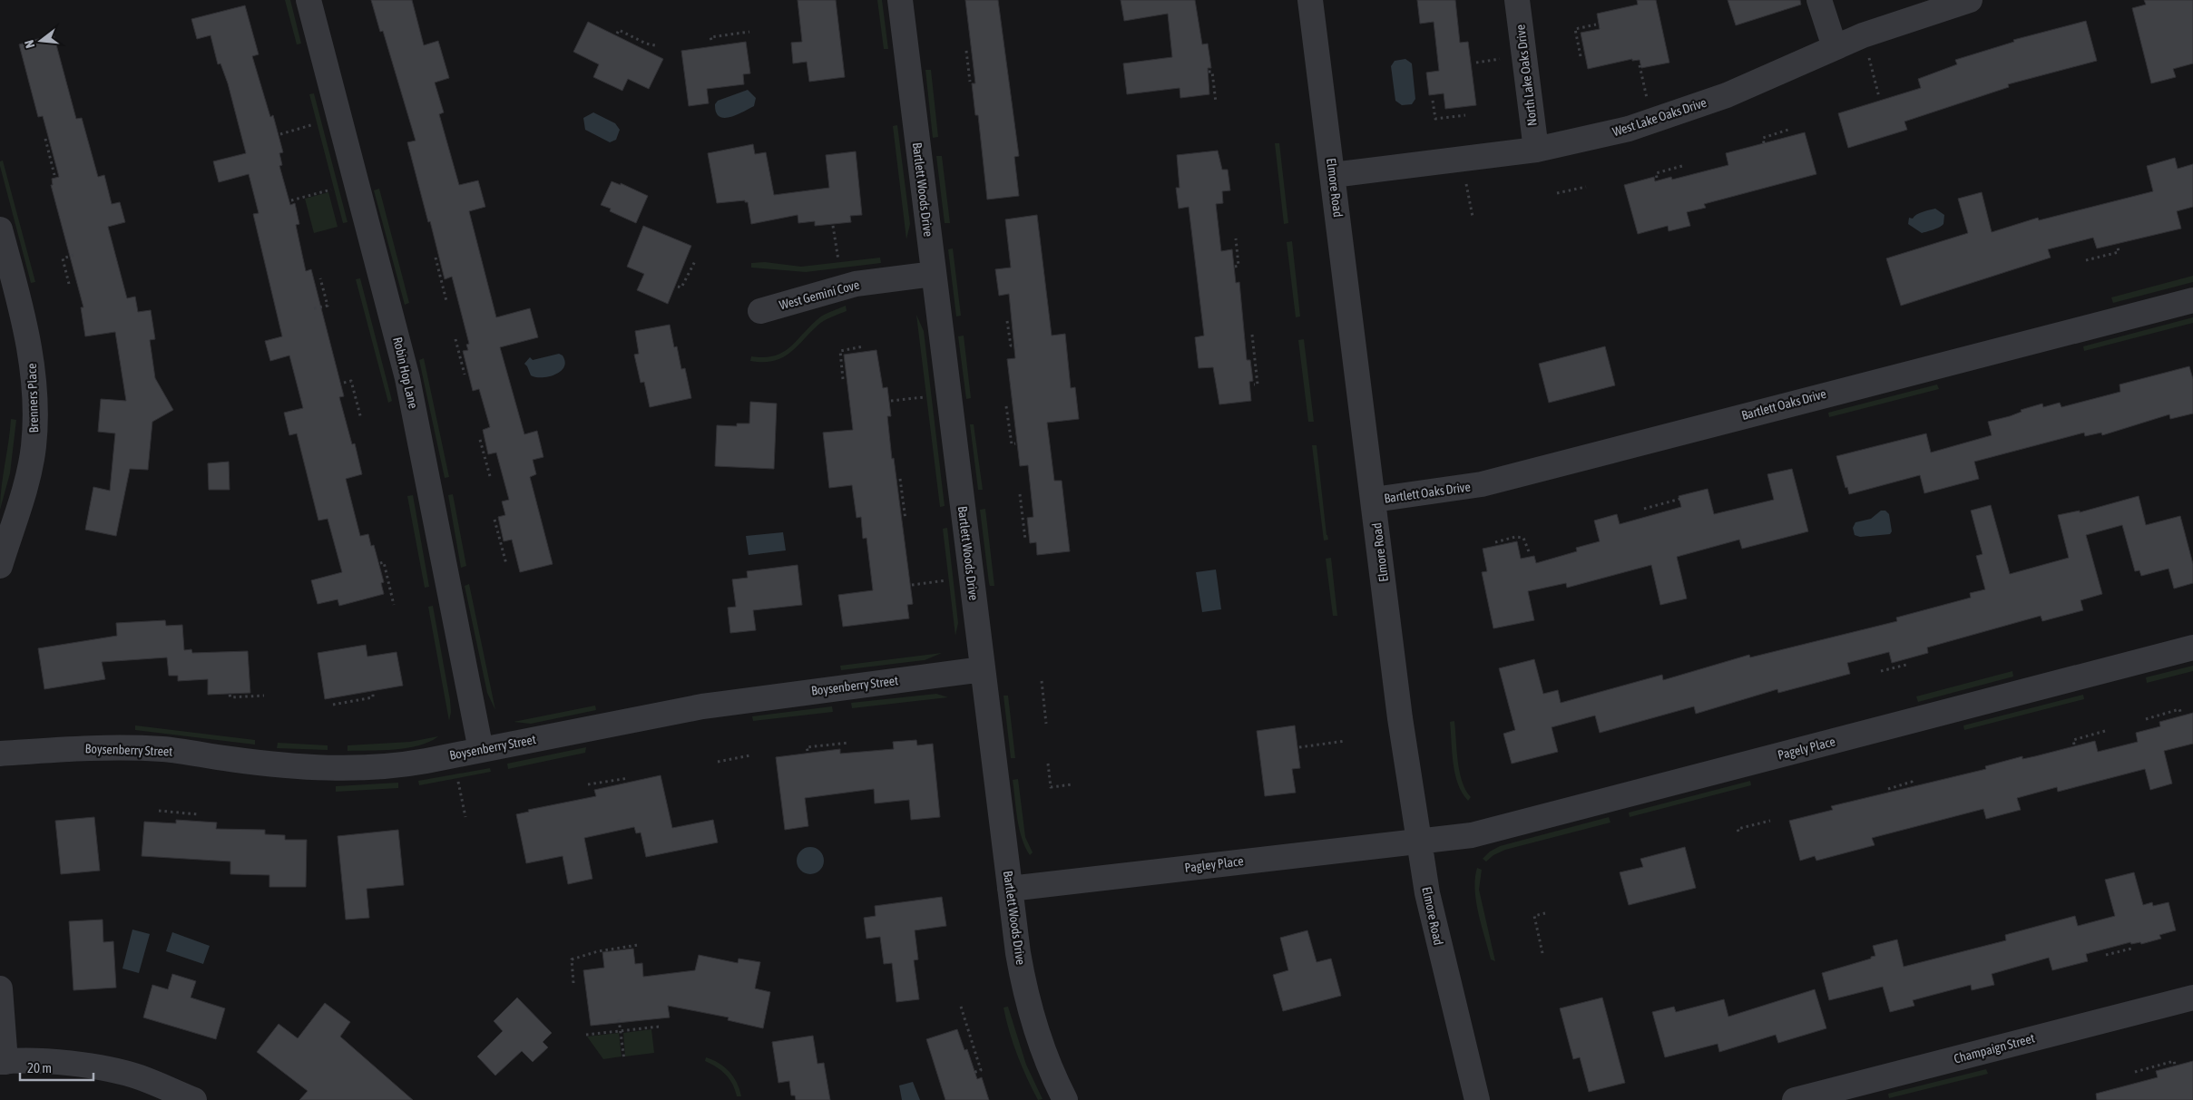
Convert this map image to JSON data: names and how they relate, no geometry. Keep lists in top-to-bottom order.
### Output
{
  "streets": {
    "street": [
      "North Lake Oaks Drive",
      "West Lake Oaks Drive",
      "Elmore Road",
      "Bartlett Woods Drive",
      "West Gemini Cove",
      "Robin Hop Lane",
      "Brenners Place",
      "Bartlett Oaks Drive",
      "Boysenberry Street",
      "Pagely Place",
      "Pagley Place",
      "Champaign Street"
    ]
  },
  "crossings": [
    ["North Lake Oaks Drive", "West Lake Oaks Drive"],
    ["West Lake Oaks Drive", "Elmore Road"],
    ["Elmore Road", "Bartlett Oaks Drive"],
    ["Elmore Road", "Pagely Place"],
    ["Elmore Road", "Pagley Place"],
    ["Bartlett Woods Drive", "West Gemini Cove"],
    ["Bartlett Woods Drive", "Boysenberry Street"],
    ["Bartlett Woods Drive", "Pagley Place"],
    ["Robin Hop Lane", "Boysenberry Street"],
    ["Pagely Place", "Pagley Place"]
  ],
  "scale_bar": "20 m",
  "north": "left"
}
